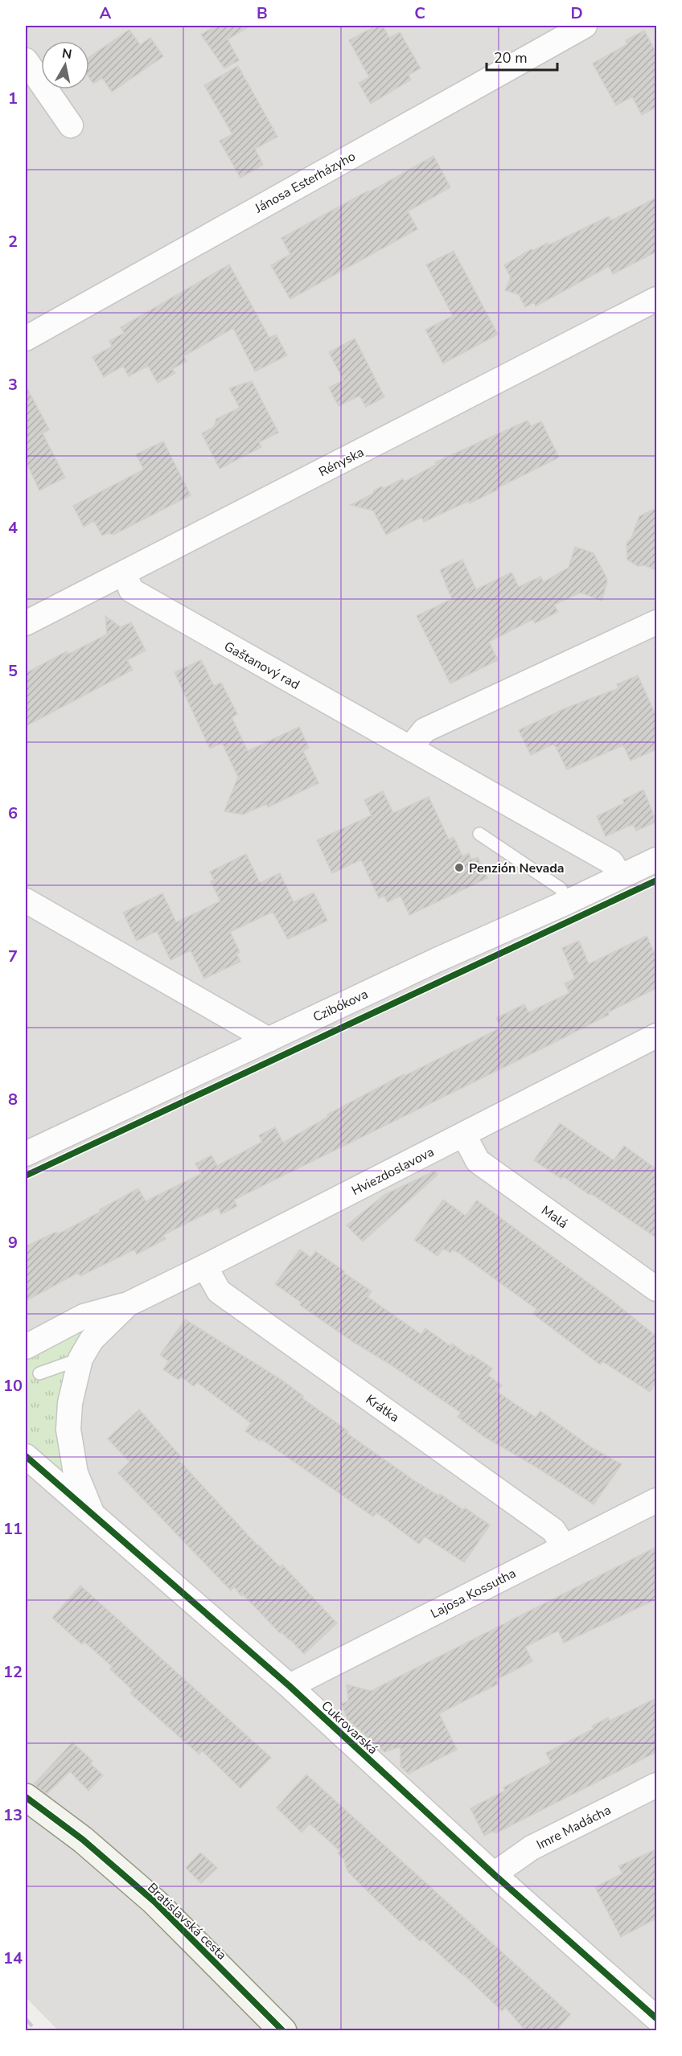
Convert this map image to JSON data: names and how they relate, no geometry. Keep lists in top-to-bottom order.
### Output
{
  "streets": {
    "street": [
      "Jánosa Esterházyho",
      "Rényska",
      "Gaštanový rad",
      "Czibókova",
      "Hviezdoslavova",
      "Malá",
      "Krátka",
      "Lajosa Kossutha",
      "Cukrovarská",
      "Imre Madácha",
      "Bratislavská cesta"
    ]
  },
  "crossings": [
    ["Rényska", "Gaštanový rad"],
    ["Gaštanový rad", "Czibókova"],
    ["Hviezdoslavova", "Malá"],
    ["Hviezdoslavova", "Krátka"],
    ["Hviezdoslavova", "Cukrovarská"],
    ["Krátka", "Lajosa Kossutha"],
    ["Lajosa Kossutha", "Cukrovarská"],
    ["Cukrovarská", "Imre Madácha"]
  ],
  "places": ["Penzión Nevada"],
  "scale_bar": "20 m",
  "north": "top",
  "grid": {
    "columns": [
      "A",
      "B",
      "C",
      "D"
    ],
    "rows": [
      "1",
      "2",
      "3",
      "4",
      "5",
      "6",
      "7",
      "8",
      "9",
      "10",
      "11",
      "12",
      "13",
      "14"
    ]
  }
}
